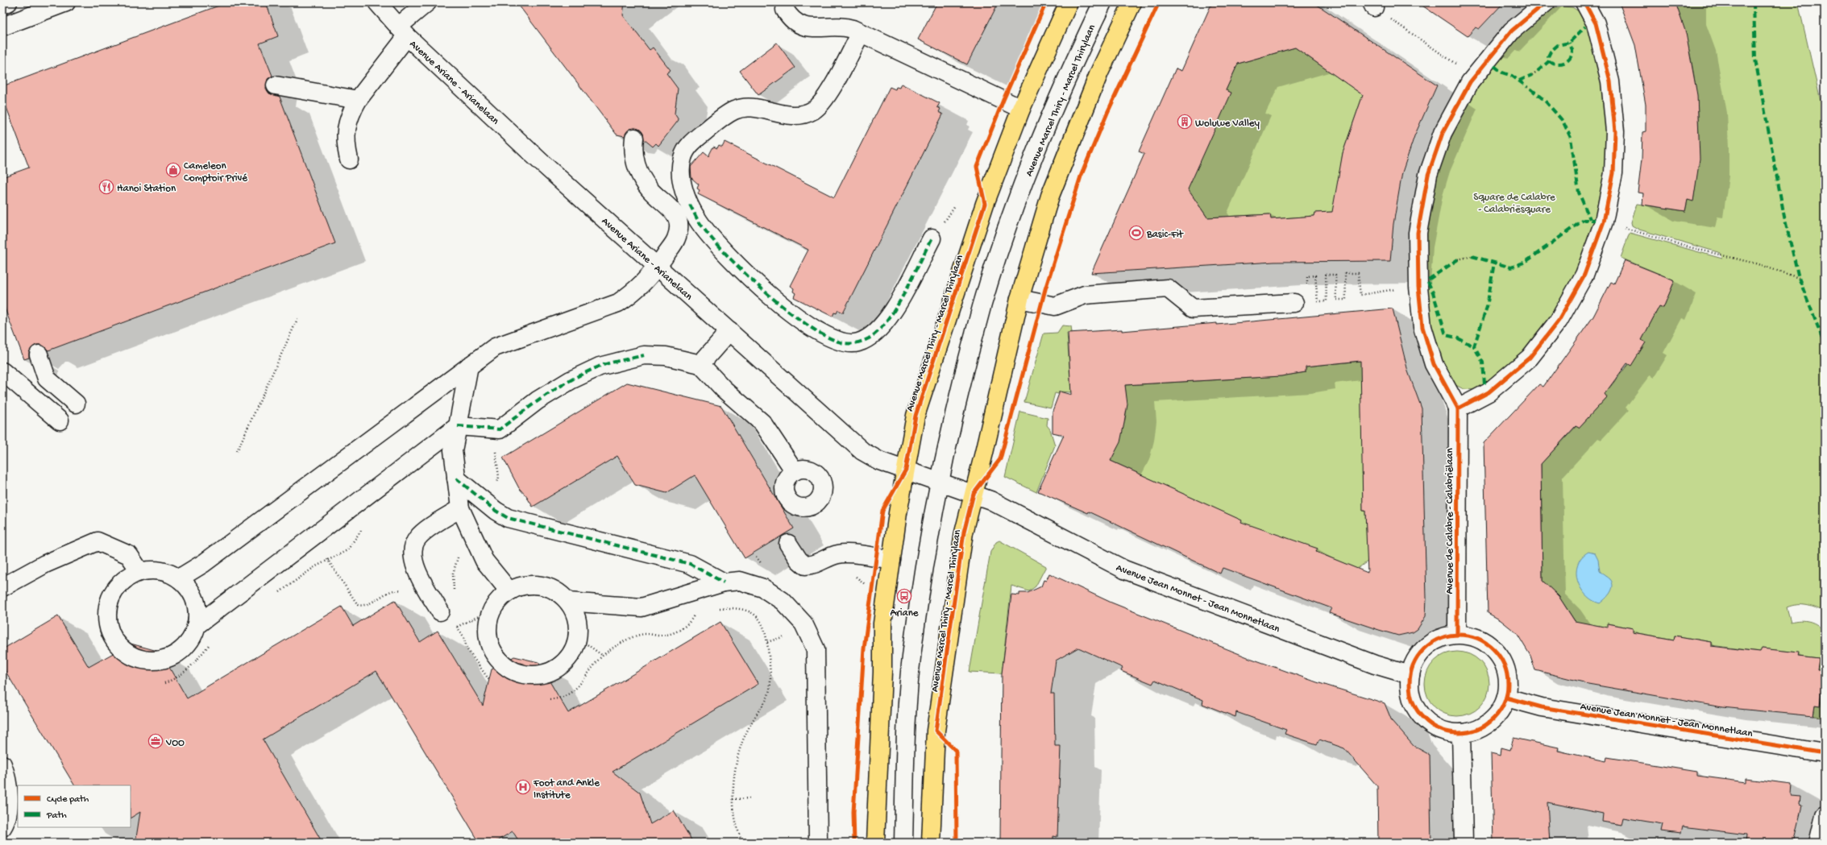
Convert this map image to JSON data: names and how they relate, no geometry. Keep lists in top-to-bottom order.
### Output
{
  "streets": {
    "main road": ["Avenue Marcel Thiry - Marcel Thirylaan"],
    "street": ["Avenue Ariane - Arianelaan", "Avenue de Calabre - Calabriëlaan", "Avenue Jean Monnet - Jean Monnetlaan"]
  },
  "crossings": [
    ["Avenue Ariane - Arianelaan", "Avenue Marcel Thiry - Marcel Thirylaan"],
    ["Avenue Ariane - Arianelaan", "Avenue Jean Monnet - Jean Monnetlaan"],
    ["Avenue Marcel Thiry - Marcel Thirylaan", "Avenue Jean Monnet - Jean Monnetlaan"],
    ["Avenue de Calabre - Calabriëlaan", "Avenue Jean Monnet - Jean Monnetlaan"]
  ],
  "parks": ["Square de Calabre - Calabriësquare"],
  "places": {
    "building": ["Woluwe Valley"],
    "shop": ["Cameleon Comptoir Privé"],
    "restaurant": ["Hanoi Station"],
    "sports": ["Basic-Fit"],
    "bus stop": ["Ariane"],
    "office": ["VOO"],
    "hospital": ["Foot and Ankle Institute"]
  },
  "legend": ["Cycle path", "Path"]
}
